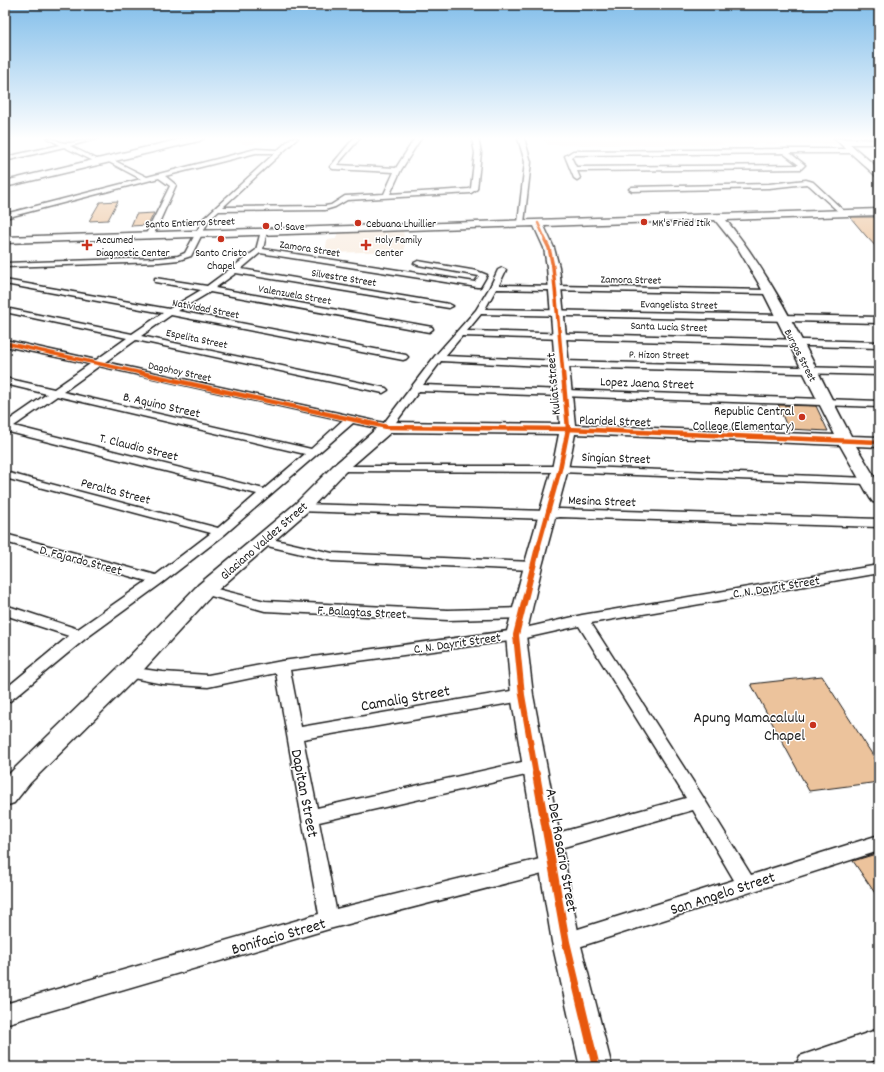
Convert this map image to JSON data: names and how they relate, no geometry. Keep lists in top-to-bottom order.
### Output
{
  "streets": {
    "street": [
      "Santo Entierro Street",
      "Zamora Street",
      "Silvestre Street",
      "Valenzuela Street",
      "Evangelista Street",
      "Natividad Street",
      "Santa Lucia Street",
      "Espelita Street",
      "P. Hizon Street",
      "Burgos Street",
      "Dagohoy Street",
      "Lopez Jaena Street",
      "Kuliat Street",
      "B. Aquino Street",
      "Plaridel Street",
      "T. Claudio Street",
      "Singian Street",
      "Peralta Street",
      "Mesina Street",
      "Glaciano Valdez Street",
      "D. Fajardo Street",
      "C. N. Dayrit Street",
      "F. Balagtas Street",
      "Camalig Street",
      "Dapitan Street",
      "A. Del Rosario Street",
      "San Angelo Street",
      "Bonifacio Street"
    ]
  },
  "crossings": [
    ["Santo Entierro Street", "Burgos Street"],
    ["Santo Entierro Street", "Kuliat Street"],
    ["Zamora Street", "Burgos Street"],
    ["Zamora Street", "Kuliat Street"],
    ["Zamora Street", "Glaciano Valdez Street"],
    ["Evangelista Street", "Burgos Street"],
    ["Evangelista Street", "Kuliat Street"],
    ["Evangelista Street", "Glaciano Valdez Street"],
    ["Santa Lucia Street", "Burgos Street"],
    ["Santa Lucia Street", "Kuliat Street"],
    ["Santa Lucia Street", "Glaciano Valdez Street"],
    ["P. Hizon Street", "Burgos Street"],
    ["P. Hizon Street", "Kuliat Street"],
    ["P. Hizon Street", "Glaciano Valdez Street"],
    ["Burgos Street", "Lopez Jaena Street"],
    ["Burgos Street", "Plaridel Street"],
    ["Burgos Street", "Singian Street"],
    ["Dagohoy Street", "Plaridel Street"],
    ["Lopez Jaena Street", "Kuliat Street"],
    ["Lopez Jaena Street", "Glaciano Valdez Street"],
    ["Kuliat Street", "Plaridel Street"],
    ["Kuliat Street", "Singian Street"],
    ["Kuliat Street", "Mesina Street"],
    ["Kuliat Street", "C. N. Dayrit Street"],
    ["Kuliat Street", "F. Balagtas Street"],
    ["Kuliat Street", "A. Del Rosario Street"],
    ["Plaridel Street", "Glaciano Valdez Street"],
    ["Singian Street", "Glaciano Valdez Street"],
    ["Mesina Street", "Glaciano Valdez Street"],
    ["Glaciano Valdez Street", "C. N. Dayrit Street"],
    ["Glaciano Valdez Street", "F. Balagtas Street"],
    ["C. N. Dayrit Street", "F. Balagtas Street"],
    ["C. N. Dayrit Street", "Dapitan Street"],
    ["C. N. Dayrit Street", "A. Del Rosario Street"],
    ["F. Balagtas Street", "A. Del Rosario Street"],
    ["Camalig Street", "Dapitan Street"],
    ["Camalig Street", "A. Del Rosario Street"],
    ["Dapitan Street", "Bonifacio Street"],
    ["A. Del Rosario Street", "San Angelo Street"],
    ["A. Del Rosario Street", "Bonifacio Street"]
  ],
  "places": {
    "other": [
      "MK's Fried Itik",
      "Cebuana Lhuillier",
      "O! Save",
      "Santo Cristo Chapel",
      "Republic Central College (Elementary)",
      "Apung Mamacalulu Chapel"
    ],
    "health": ["Accumed Diagnostic Center", "Holy Family Center"]
  }
}
